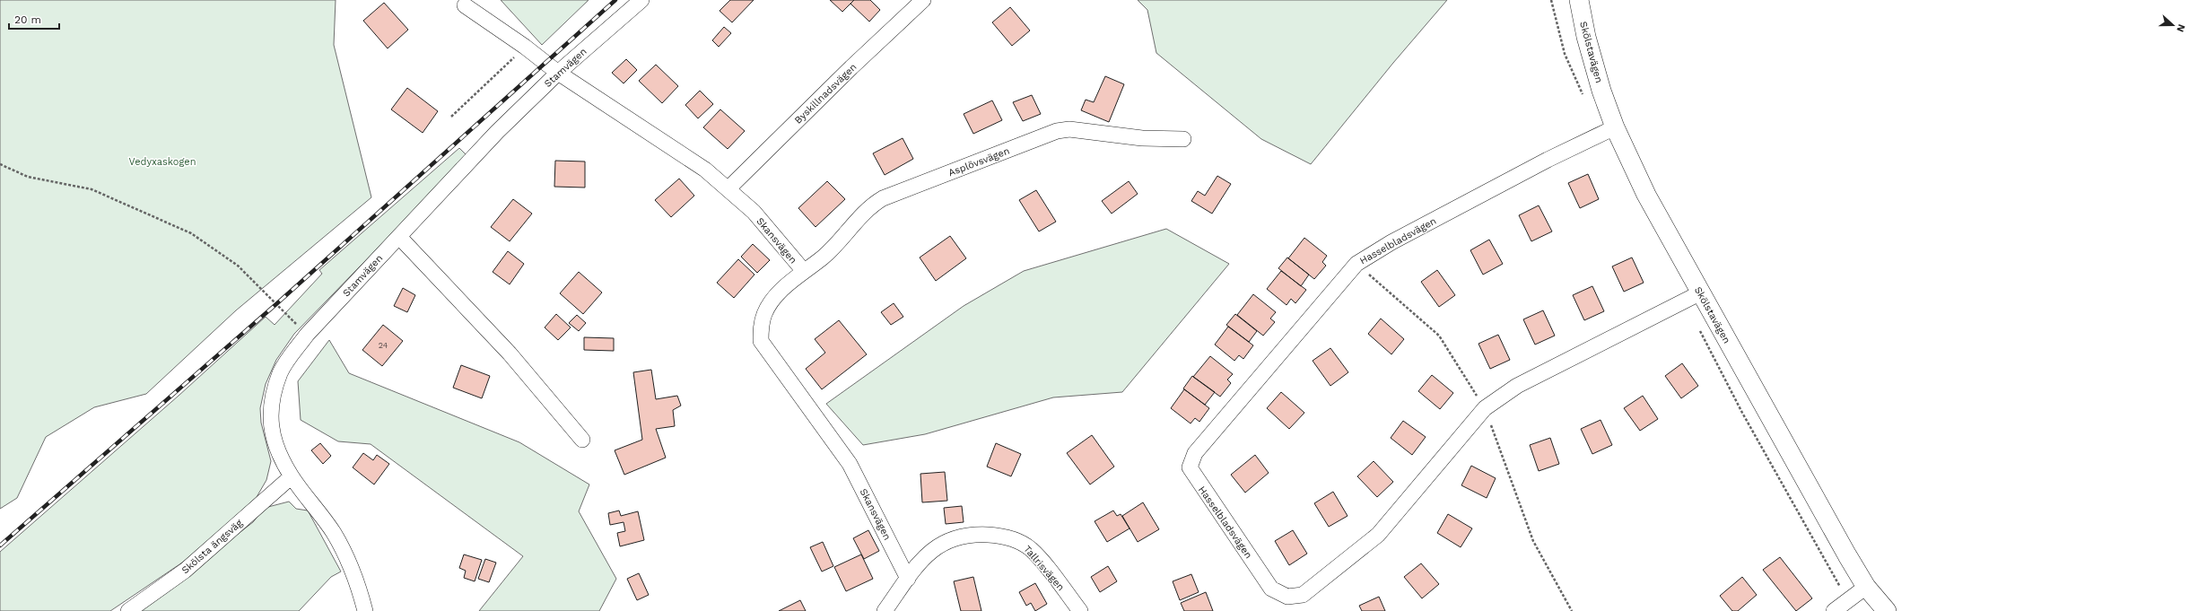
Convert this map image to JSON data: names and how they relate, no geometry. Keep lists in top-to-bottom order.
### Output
{
  "streets": {
    "street": [
      "Skölstavägen",
      "Stamvägen",
      "Byskillnadsvägen",
      "Asplövsvägen",
      "Skansvägen",
      "Hasselbladsvägen",
      "Skölsta ängsväg",
      "Tallrisvägen"
    ]
  },
  "crossings": [
    ["Skölstavägen", "Hasselbladsvägen"],
    ["Stamvägen", "Skansvägen"],
    ["Stamvägen", "Skölsta ängsväg"],
    ["Byskillnadsvägen", "Skansvägen"],
    ["Asplövsvägen", "Skansvägen"],
    ["Skansvägen", "Tallrisvägen"]
  ],
  "parks": ["Vedyxaskogen"],
  "house_numbers": ["24"],
  "scale_bar": "20 m",
  "north": "right"
}
